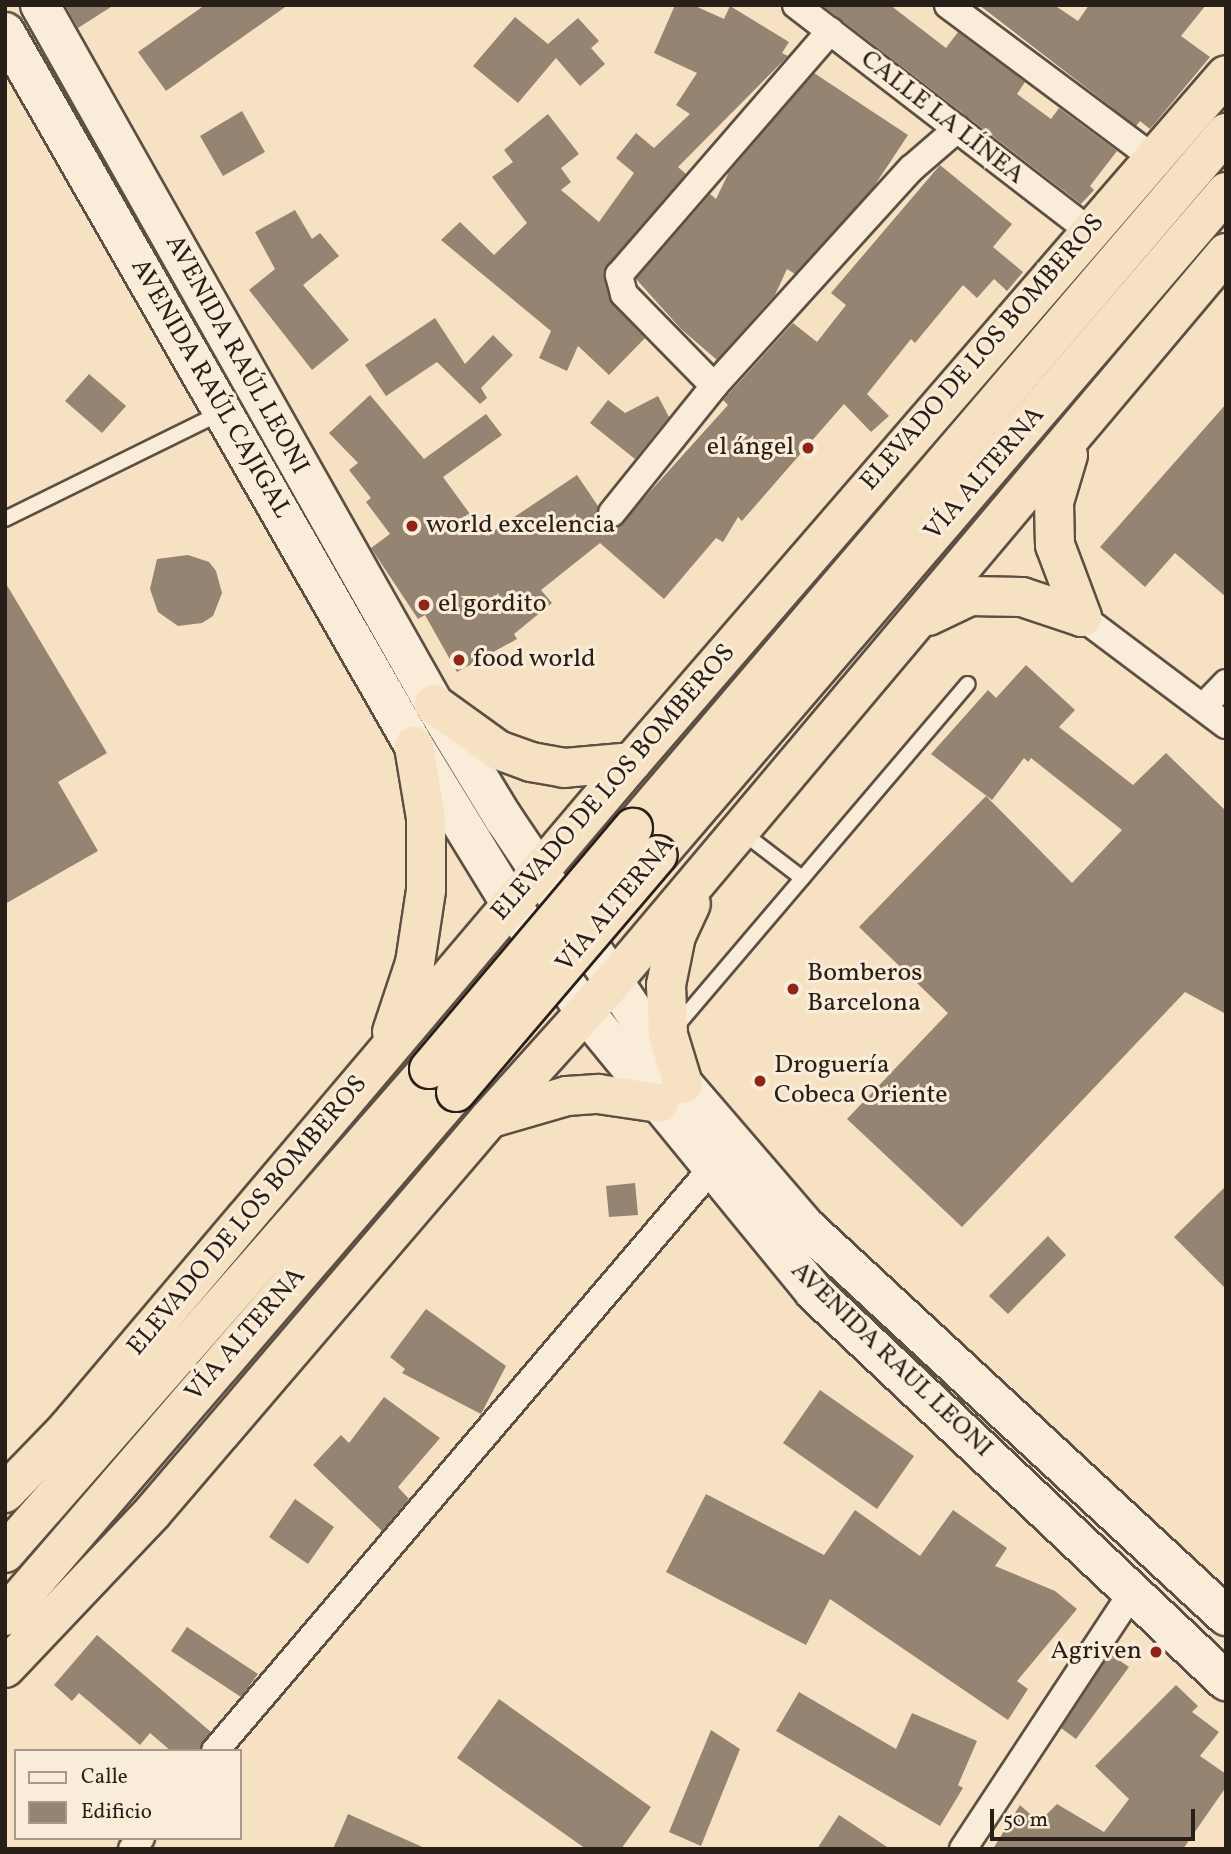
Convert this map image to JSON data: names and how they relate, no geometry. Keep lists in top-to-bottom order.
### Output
{
  "streets": {
    "highway": ["ELEVADO DE LOS BOMBEROS", "VÍA ALTERNA"],
    "main road": ["AVENIDA RAÚL LEONI", "AVENIDA RAÚL CAJIGAL", "AVENIDA RAUL LEONI"],
    "street": ["CALLE LA LÍNEA"]
  },
  "crossings": [
    ["CALLE LA LÍNEA", "ELEVADO DE LOS BOMBEROS"],
    ["ELEVADO DE LOS BOMBEROS", "AVENIDA RAÚL LEONI"],
    ["ELEVADO DE LOS BOMBEROS", "AVENIDA RAÚL CAJIGAL"],
    ["ELEVADO DE LOS BOMBEROS", "VÍA ALTERNA"],
    ["ELEVADO DE LOS BOMBEROS", "AVENIDA RAUL LEONI"],
    ["AVENIDA RAÚL LEONI", "AVENIDA RAÚL CAJIGAL"],
    ["AVENIDA RAÚL LEONI", "AVENIDA RAUL LEONI"],
    ["AVENIDA RAÚL CAJIGAL", "AVENIDA RAUL LEONI"]
  ],
  "places": [
    "el ángel",
    "world excelencia",
    "el gordito",
    "food world",
    "Bomberos Barcelona",
    "Droguería Cobeca Oriente",
    "Agriven"
  ],
  "legend": ["Calle", "Edificio"],
  "scale_bar": "50 m"
}
